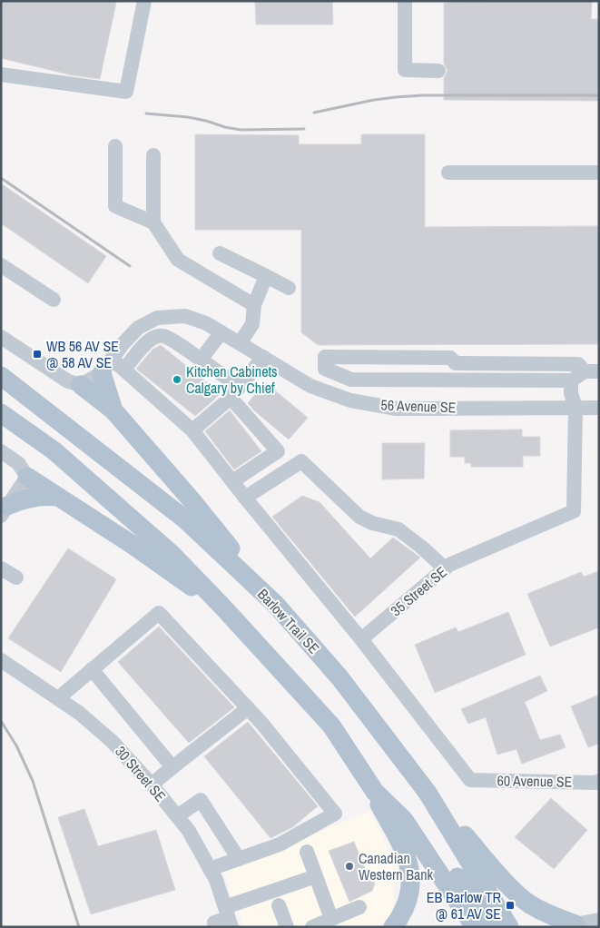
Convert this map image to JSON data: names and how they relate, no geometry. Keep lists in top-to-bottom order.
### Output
{
  "streets": {
    "main road": ["Barlow Trail SE"],
    "street": [
      "56 Avenue SE",
      "35 Street SE",
      "30 Street SE",
      "60 Avenue SE"
    ]
  },
  "crossings": [
    ["56 Avenue SE", "35 Street SE"],
    ["35 Street SE", "60 Avenue SE"]
  ],
  "places": {
    "transit": ["WB 56 AV SE @ 58 AV SE", "EB Barlow TR @ 61 AV SE"],
    "other": ["Kitchen Cabinets Calgary by Chief", "Canadian Western Bank"]
  }
}
